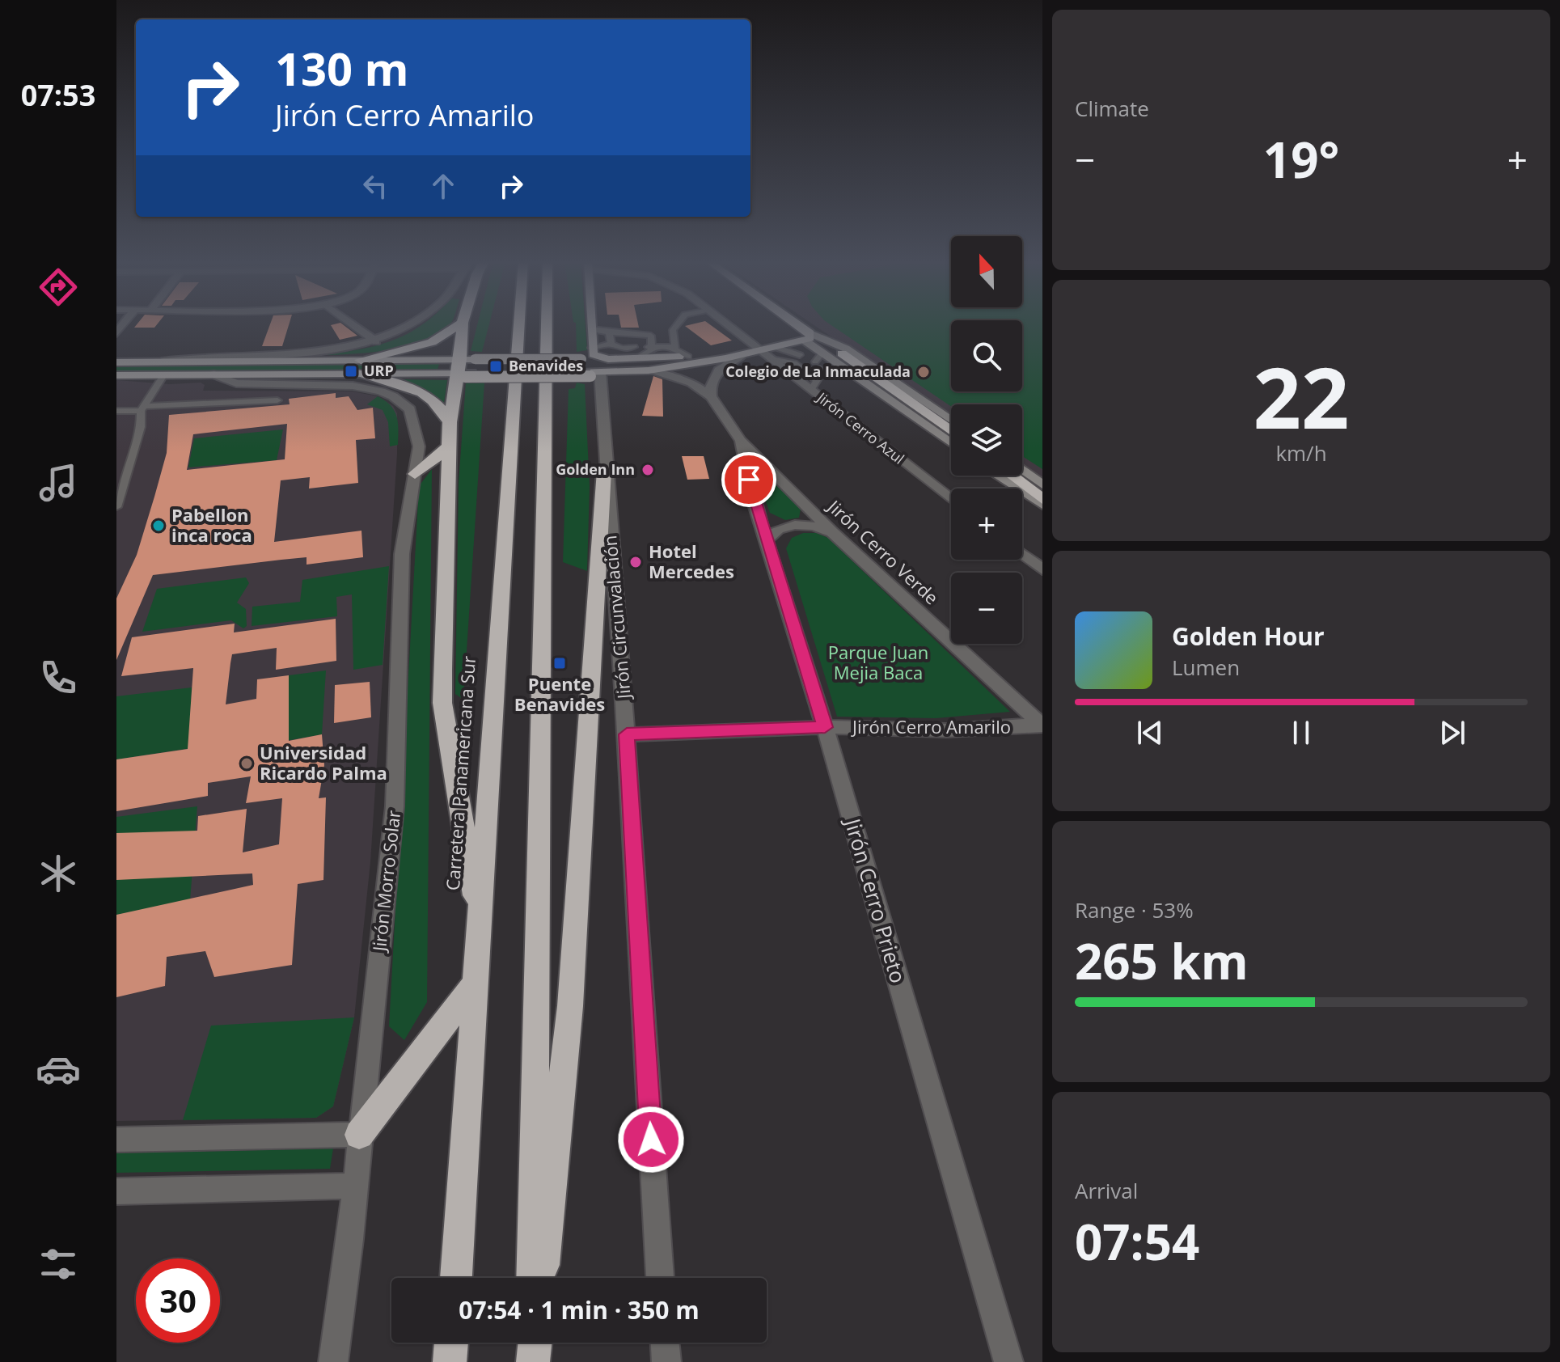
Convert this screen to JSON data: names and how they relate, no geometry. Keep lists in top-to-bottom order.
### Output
{
  "streets": {
    "highway": ["Carretera Panamericana Sur"],
    "street": [
      "Jirón Cerro Azul",
      "Jirón Cerro Verde",
      "Jirón Circunvalación",
      "Jirón Cerro Amarilo",
      "Jirón Morro Solar",
      "Jirón Cerro Prieto"
    ]
  },
  "crossings": [
    ["Jirón Cerro Verde", "Jirón Cerro Amarilo"],
    ["Jirón Cerro Verde", "Jirón Cerro Prieto"],
    ["Jirón Circunvalación", "Jirón Cerro Amarilo"],
    ["Jirón Cerro Amarilo", "Jirón Cerro Prieto"]
  ],
  "parks": ["Parque Juan Mejia Baca"],
  "places": {
    "transit": ["Benavides", "URP", "Puente Benavides"],
    "other": [
      "Colegio de La Inmaculada",
      "Golden Inn",
      "Pabellon inca roca",
      "Hotel Mercedes",
      "Universidad Ricardo Palma"
    ]
  },
  "north": "top",
  "page": {
    "tabs": "07:53",
    "tile": [
      "Climate",
      ["22", "km/h"],
      ["Range · 53%", "265 km"],
      ["Arrival", "07:54"]
    ],
    "turn": ["130 m", "Jirón Cerro Amarilo"],
    "heat": ["−", "19°", "+"],
    "map_buttons": ["+", "−"],
    "song": ["Golden Hour", "Lumen"],
    "limit": "30",
    "trip": "07:54 · 1 min · 350 m"
  }
}
